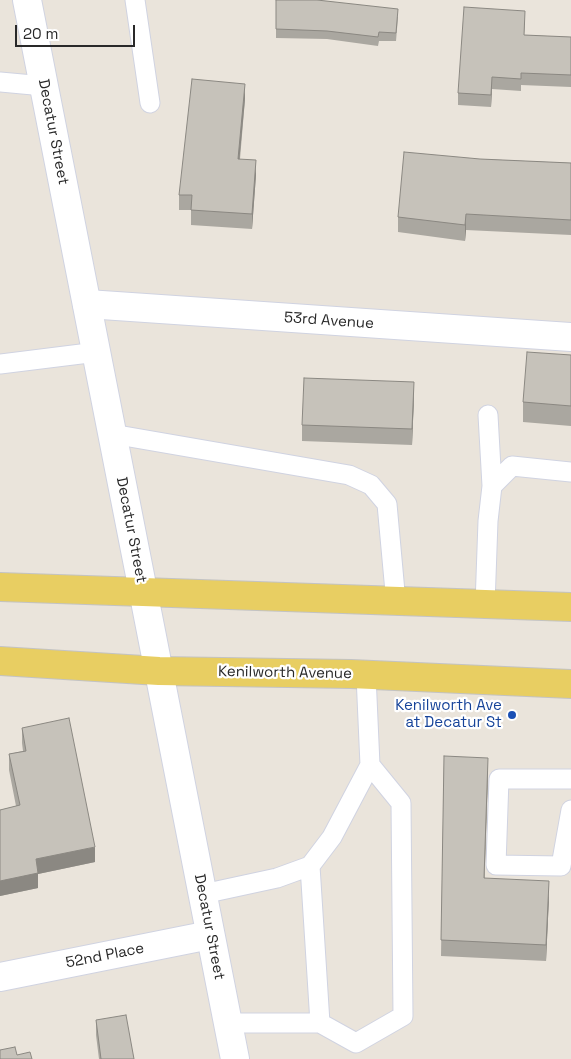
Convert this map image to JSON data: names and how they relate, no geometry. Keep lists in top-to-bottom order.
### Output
{
  "streets": {
    "main road": ["Kenilworth Avenue"],
    "street": ["Decatur Street", "53rd Avenue", "52nd Place"]
  },
  "crossings": [
    ["Decatur Street", "53rd Avenue"],
    ["Decatur Street", "Kenilworth Avenue"],
    ["Decatur Street", "52nd Place"]
  ],
  "places": ["Kenilworth Ave at Decatur St"],
  "scale_bar": "20 m"
}
